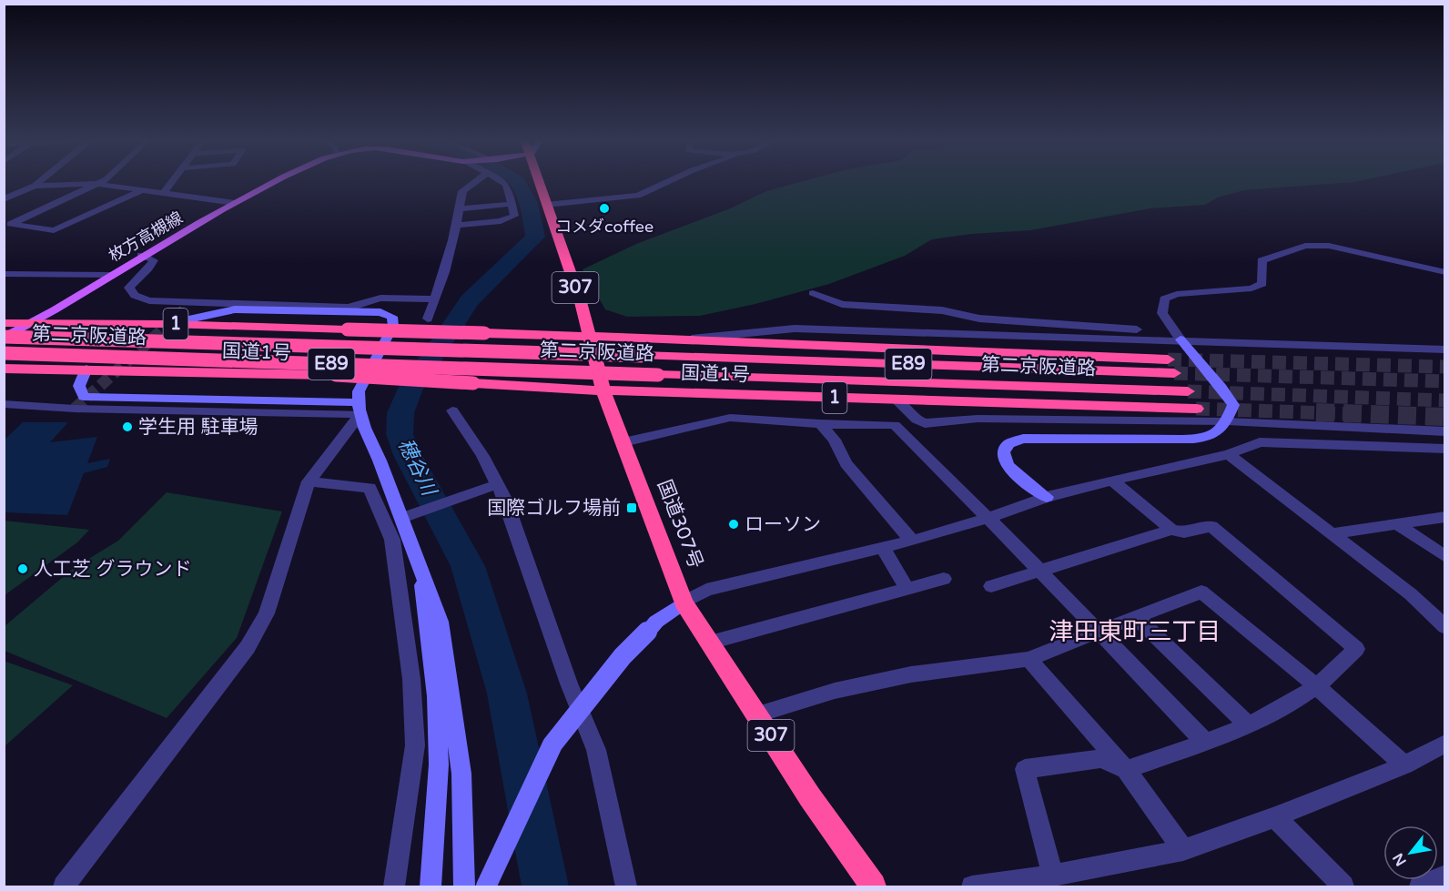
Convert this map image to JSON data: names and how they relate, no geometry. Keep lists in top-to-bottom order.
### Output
{
  "streets": {
    "highway": [
      "307",
      "1",
      "第二京阪道路",
      "国道1号",
      "E89",
      "国道307号"
    ],
    "main road": ["枚方高槻線"]
  },
  "crossings": [
    ["枚方高槻線", "第二京阪道路"],
    ["枚方高槻線", "国道1号"],
    ["国道1号", "国道307号"]
  ],
  "districts": ["津田東町三丁目"],
  "water": ["穂谷川"],
  "places": {
    "other": [
      "コメダcoffee",
      "学生用 駐車場",
      "ローソン",
      "人工芝 グラウンド"
    ],
    "transit": ["国際ゴルフ場前"]
  },
  "north": "bottom left"
}
